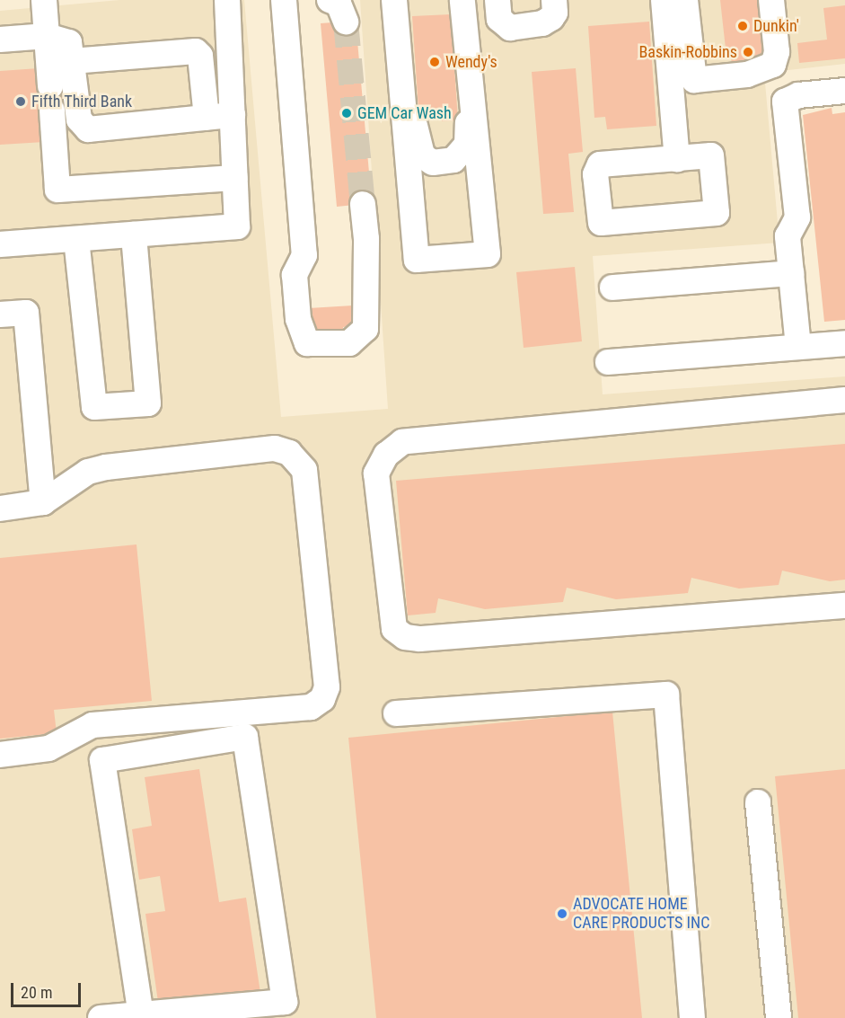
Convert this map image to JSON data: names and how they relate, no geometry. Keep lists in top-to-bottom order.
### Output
{
  "places": [
    "Dunkin'",
    "Baskin-Robbins",
    "Wendy's",
    "Fifth Third Bank",
    "GEM Car Wash",
    "ADVOCATE HOME CARE PRODUCTS INC"
  ],
  "scale_bar": "20 m"
}
